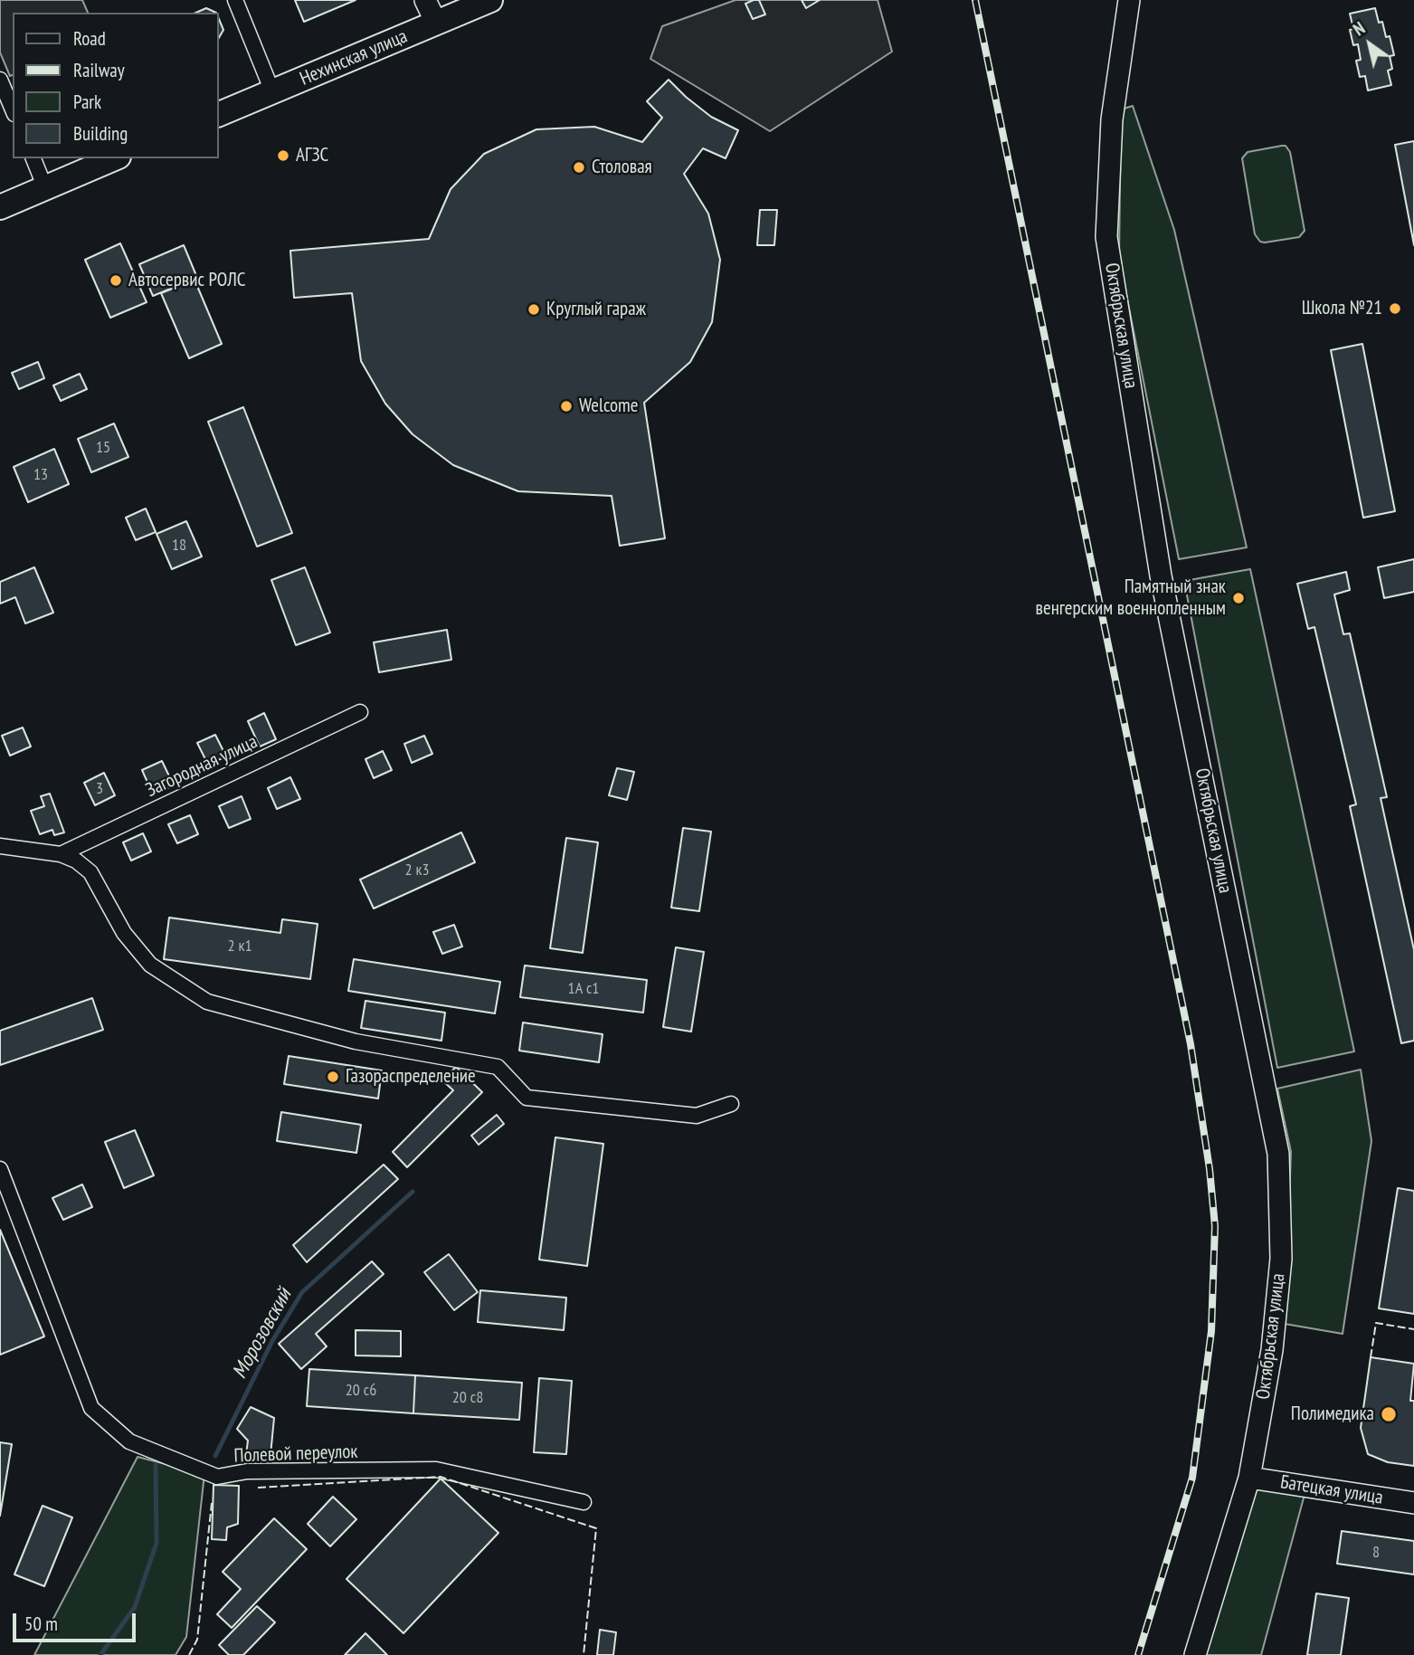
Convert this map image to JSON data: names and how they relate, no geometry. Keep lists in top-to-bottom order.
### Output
{
  "streets": {
    "main road": ["Нехинская улица", "Октябрьская улица", "Батецкая улица"],
    "street": ["Загородная улица", "Полевой переулок"]
  },
  "crossings": [
    ["Октябрьская улица", "Батецкая улица"]
  ],
  "water": ["Морозовский"],
  "places": [
    "АГЗС",
    "Столовая",
    "Автосервис РОЛС",
    "Школа №21",
    "Круглый гараж",
    "Welcome",
    "Памятный знак венгерским военнопленным",
    "Газораспределение",
    "Полимедика"
  ],
  "house_numbers": [
    "15",
    "13",
    "18",
    "3",
    "2 к3",
    "2 к1",
    "1А с1",
    "20 с6",
    "20 с8",
    "8"
  ],
  "legend": [
    "Road",
    "Railway",
    "Park",
    "Building"
  ],
  "scale_bar": "50 m",
  "north": "top left"
}
